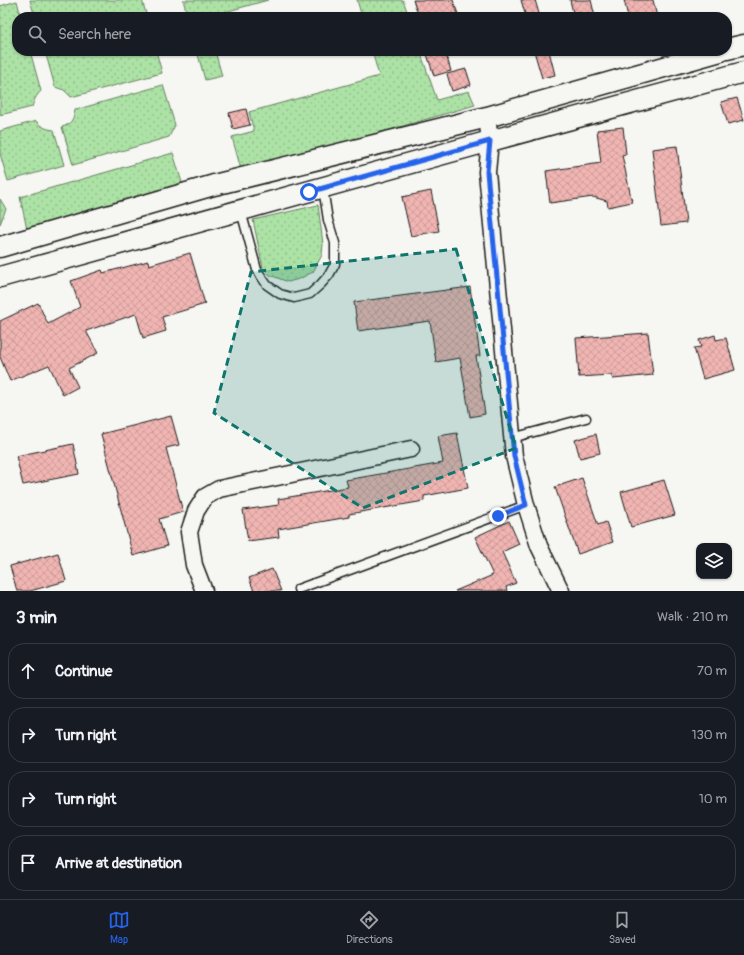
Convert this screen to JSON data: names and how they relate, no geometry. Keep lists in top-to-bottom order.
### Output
{
  "page": {
    "search": "Search here",
    "heading": ["3 min", "Walk · 210 m"],
    "list": [
      ["Continue", "70 m"],
      ["Turn right", "130 m"],
      ["Turn right", "10 m"],
      "Arrive at destination"
    ],
    "nav": ["Map", "Directions", "Saved"]
  }
}
